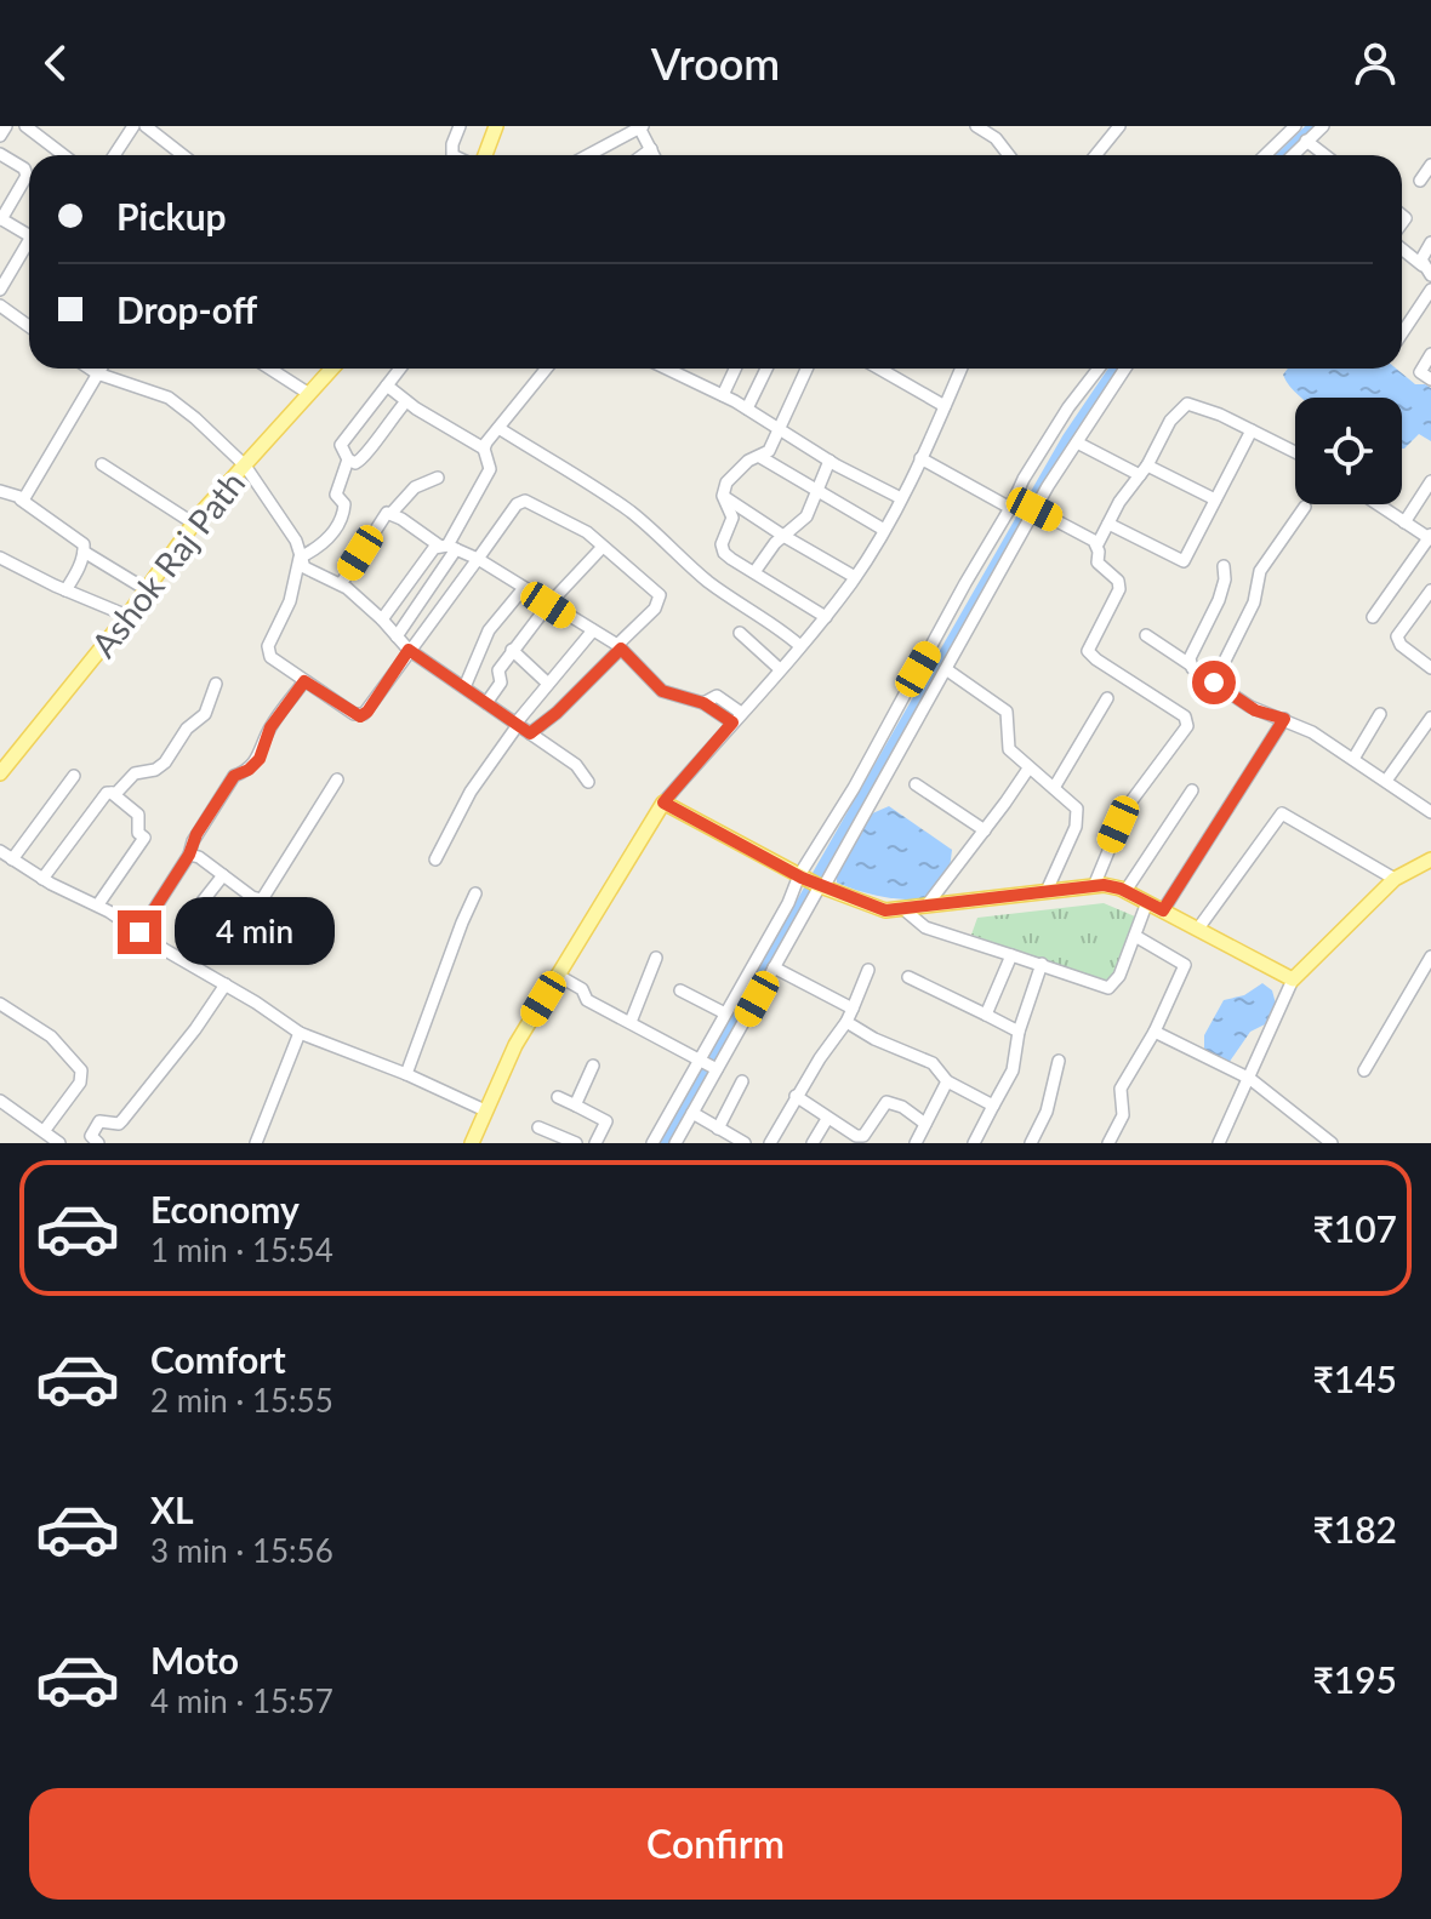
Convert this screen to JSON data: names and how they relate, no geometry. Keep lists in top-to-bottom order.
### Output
{
  "streets": {
    "main road": ["Ashok Raj Path"]
  },
  "page": {
    "header": "Vroom",
    "banner": ["Pickup", "Drop-off"],
    "bubble": "4 min",
    "list": [
      {
        "name": "Economy",
        "note": "1 min · 15:54",
        "value": "₹107"
      },
      {
        "name": "Comfort",
        "note": "2 min · 15:55",
        "value": "₹145"
      },
      {
        "name": "XL",
        "note": "3 min · 15:56",
        "value": "₹182"
      },
      {
        "name": "Moto",
        "note": "4 min · 15:57",
        "value": "₹195"
      }
    ],
    "buttons": "Confirm"
  }
}
